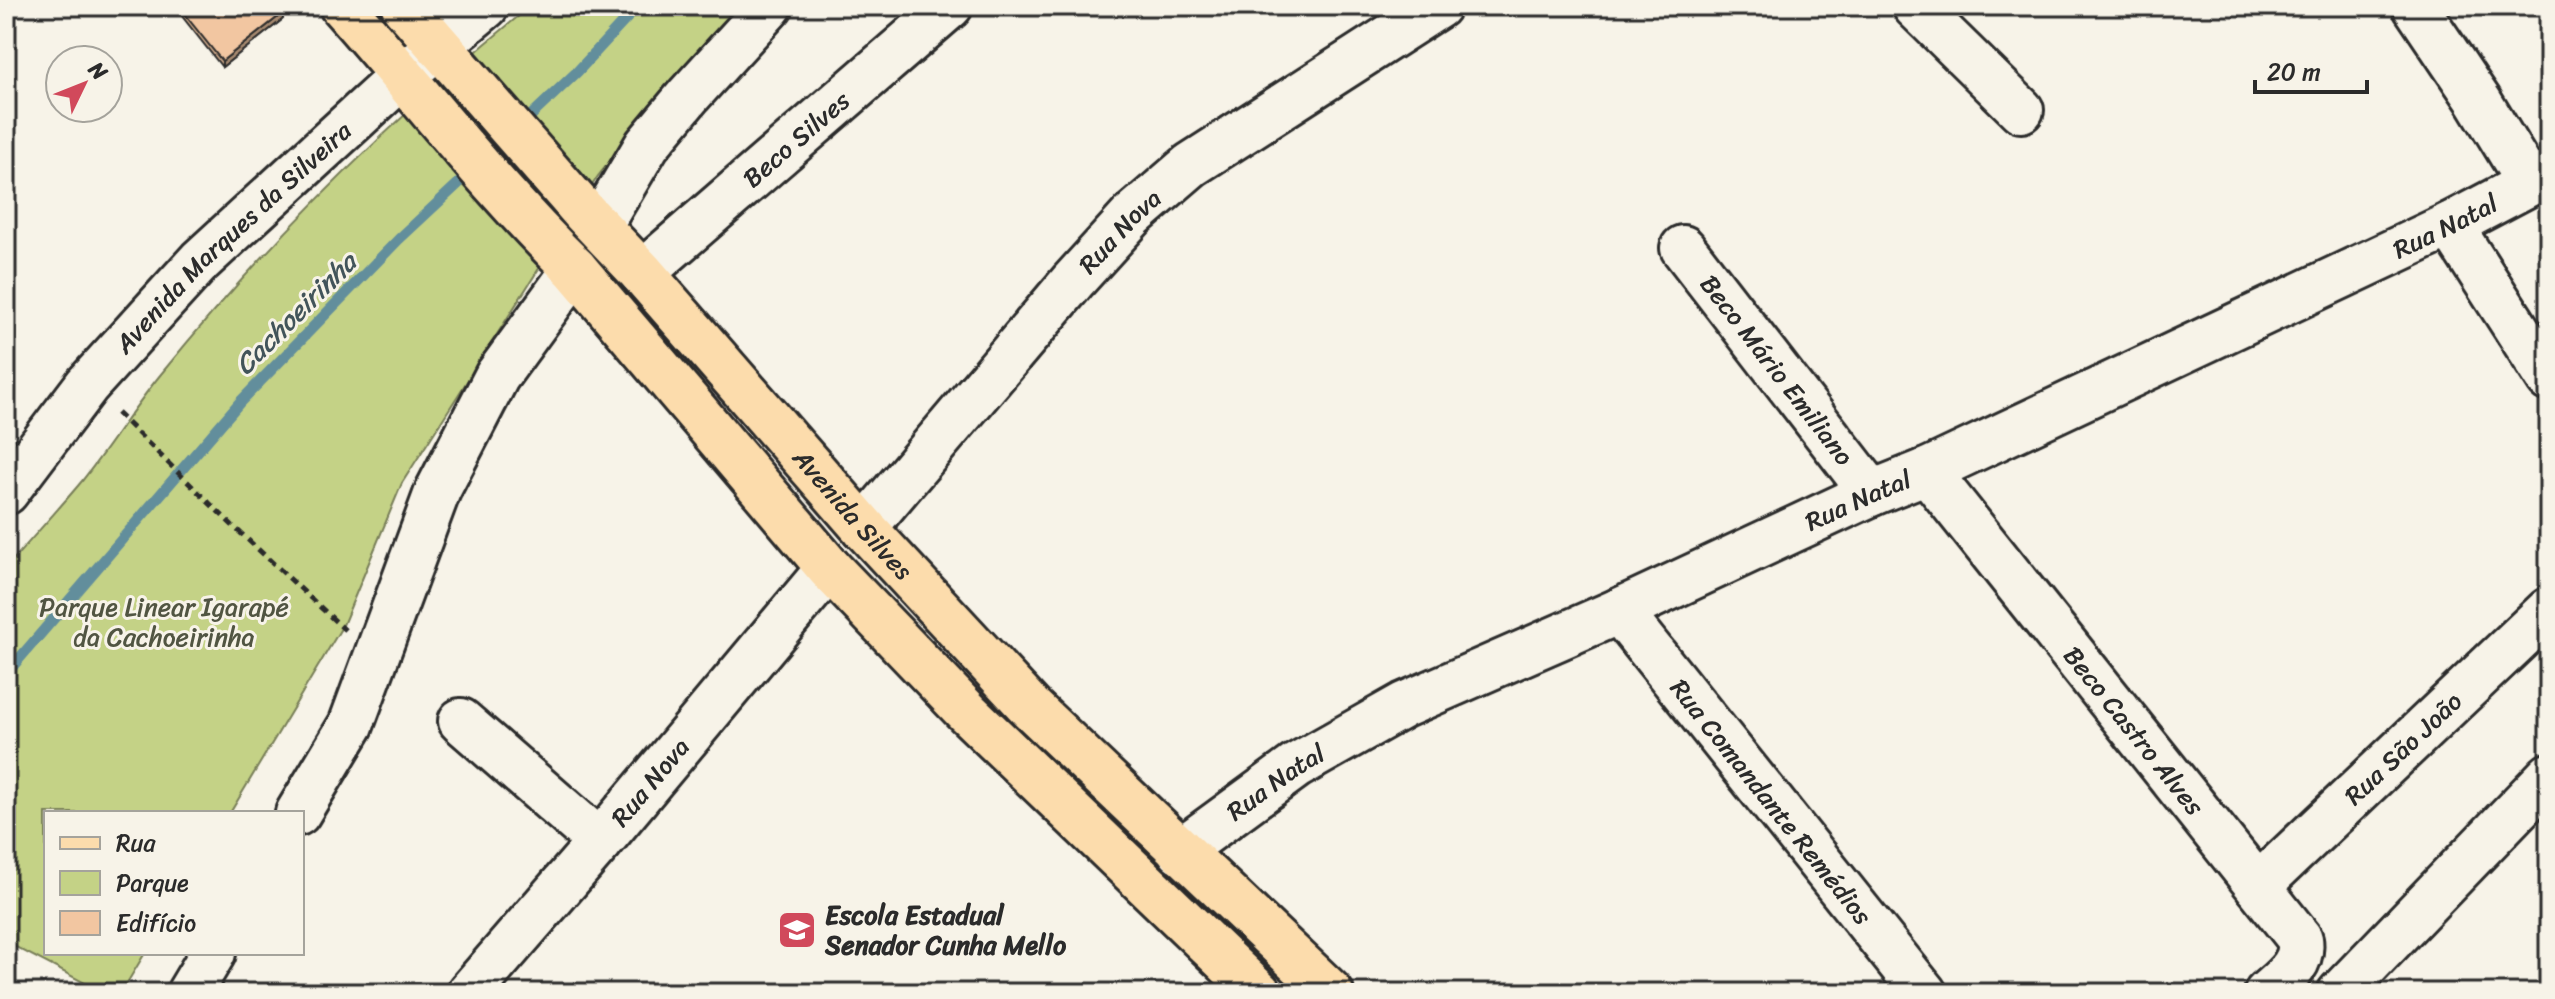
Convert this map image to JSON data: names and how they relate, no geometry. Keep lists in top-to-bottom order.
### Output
{
  "streets": {
    "main road": ["Avenida Silves"],
    "street": [
      "Beco Silves",
      "Rua Natal",
      "Rua Nova",
      "Avenida Marques da Silveira",
      "Beco Mário Emiliano",
      "Beco Castro Alves",
      "Rua São João",
      "Rua Comandante Remédios"
    ]
  },
  "crossings": [
    ["Beco Silves", "Avenida Silves"],
    ["Rua Natal", "Beco Mário Emiliano"],
    ["Rua Natal", "Avenida Silves"],
    ["Rua Natal", "Beco Castro Alves"],
    ["Rua Natal", "Rua Comandante Remédios"],
    ["Rua Nova", "Avenida Silves"],
    ["Avenida Marques da Silveira", "Avenida Silves"],
    ["Beco Castro Alves", "Rua São João"]
  ],
  "water": ["Cachoeirinha"],
  "parks": ["Parque Linear Igarapé da Cachoeirinha"],
  "places": {
    "school or university": ["Escola Estadual Senador Cunha Mello"]
  },
  "legend": ["Rua", "Parque", "Edifício"],
  "scale_bar": "20 m",
  "north": "top right"
}
